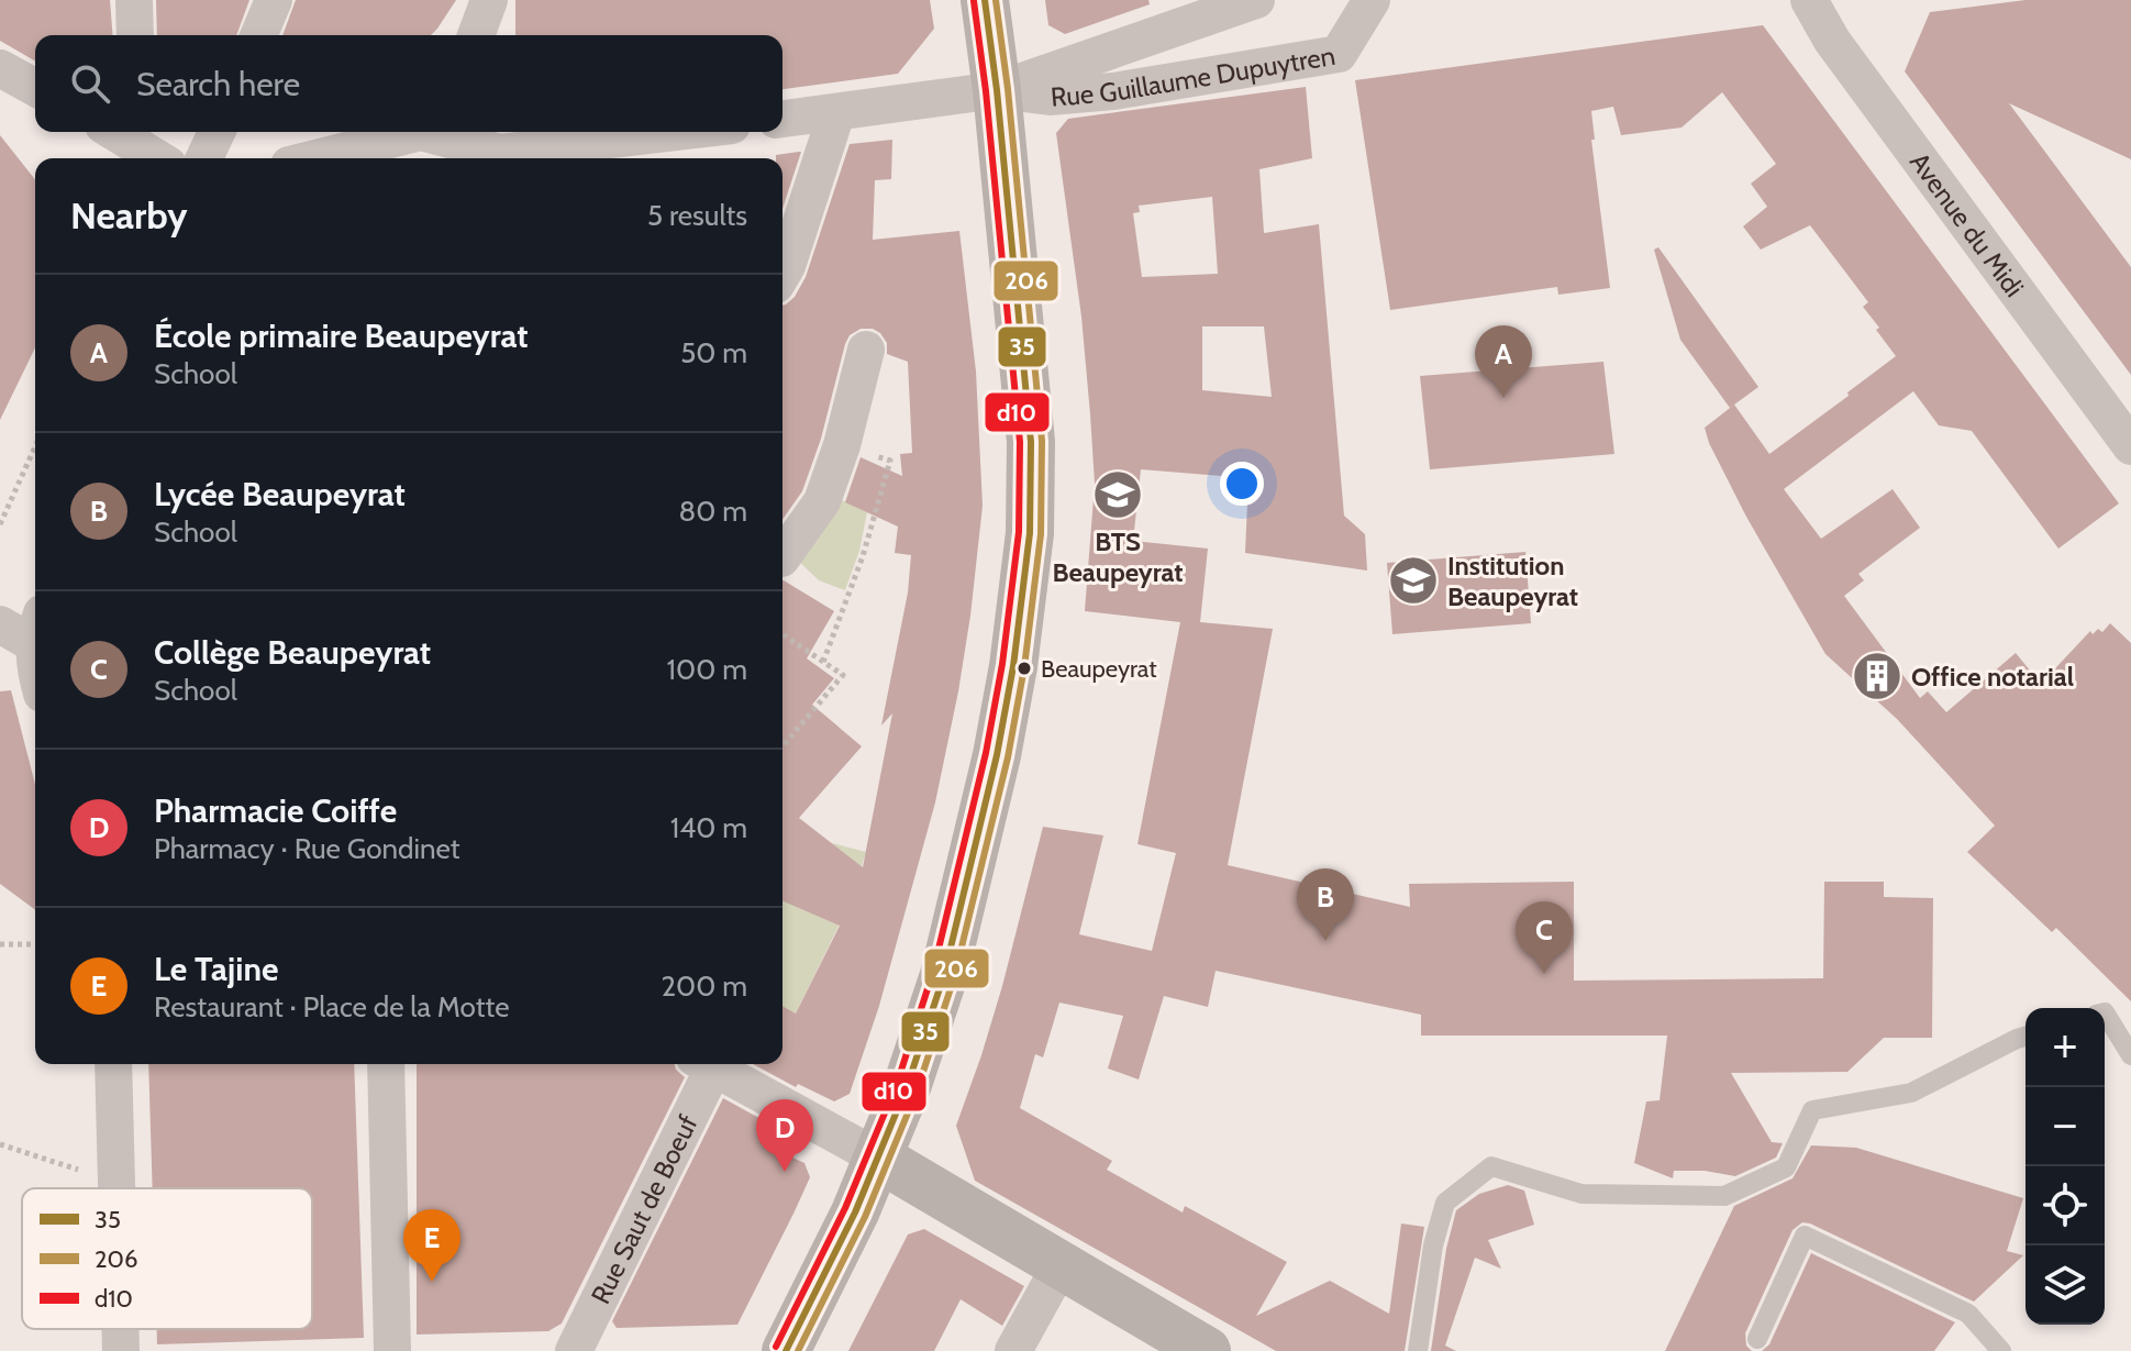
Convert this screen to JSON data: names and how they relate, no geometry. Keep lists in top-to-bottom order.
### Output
{
  "streets": {
    "street": ["Rue Guillaume Dupuytren", "Avenue du Midi", "Rue Saut de Boeuf"]
  },
  "places": {
    "school or university": ["BTS Beaupeyrat", "Institution Beaupeyrat"],
    "other": ["Beaupeyrat"],
    "building": ["Office notarial"]
  },
  "lines": ["transit line 35", "transit line 206", "transit line d10"],
  "legend": ["35", "206", "d10"],
  "page": {
    "search": "Search here",
    "heading": ["Nearby", "5 results"],
    "list": [
      {
        "mark": "A",
        "name": "École primaire Beaupeyrat",
        "note": "School",
        "value": "50 m"
      },
      {
        "mark": "B",
        "name": "Lycée Beaupeyrat",
        "note": "School",
        "value": "80 m"
      },
      {
        "mark": "C",
        "name": "Collège Beaupeyrat",
        "note": "School",
        "value": "100 m"
      },
      {
        "mark": "D",
        "name": "Pharmacie Coiffe",
        "note": "Pharmacy · Rue Gondinet",
        "value": "140 m"
      },
      {
        "mark": "E",
        "name": "Le Tajine",
        "note": "Restaurant · Place de la Motte",
        "value": "200 m"
      }
    ],
    "pins": [
      "A",
      "B",
      "C",
      "D",
      "E"
    ],
    "map_buttons": ["+", "−"]
  }
}
